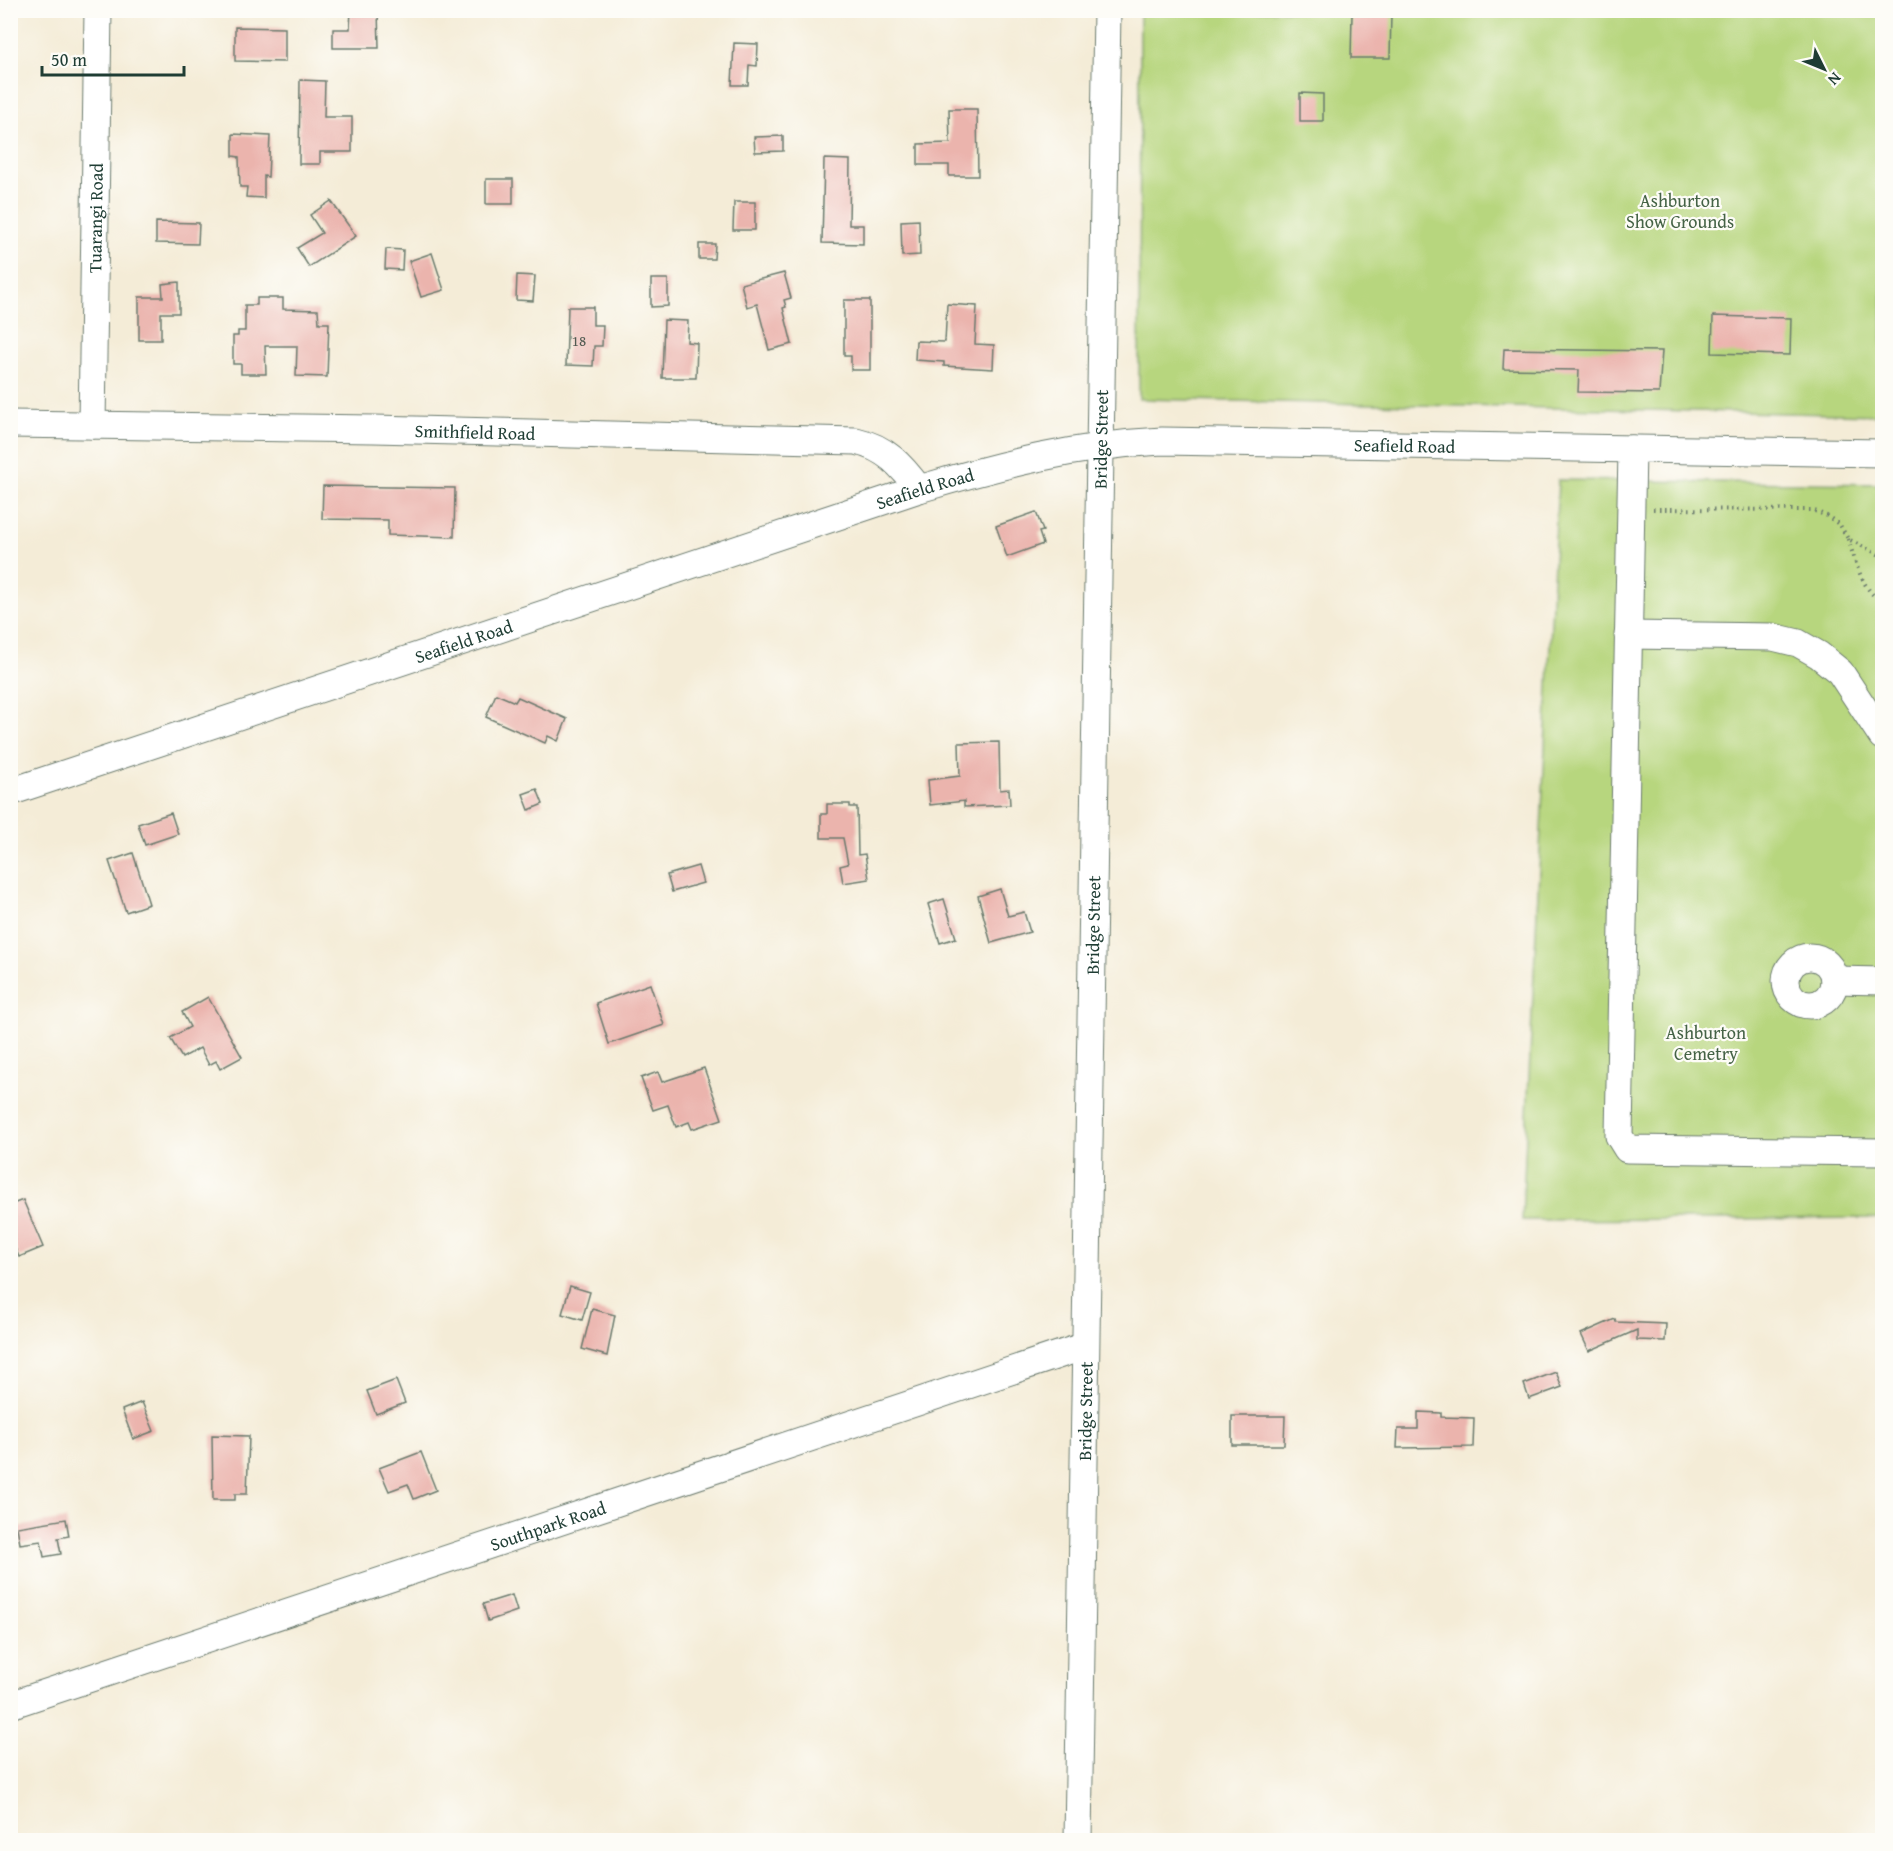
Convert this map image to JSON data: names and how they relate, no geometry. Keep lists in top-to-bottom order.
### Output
{
  "streets": {
    "street": [
      "Tuarangi Road",
      "Smithfield Road",
      "Bridge Street",
      "Seafield Road",
      "Southpark Road"
    ]
  },
  "crossings": [
    ["Tuarangi Road", "Smithfield Road"],
    ["Smithfield Road", "Seafield Road"],
    ["Bridge Street", "Seafield Road"],
    ["Bridge Street", "Southpark Road"]
  ],
  "parks": ["Ashburton Show Grounds", "Ashburton Cemetry"],
  "house_numbers": ["18"],
  "scale_bar": "50 m",
  "north": "bottom right"
}
